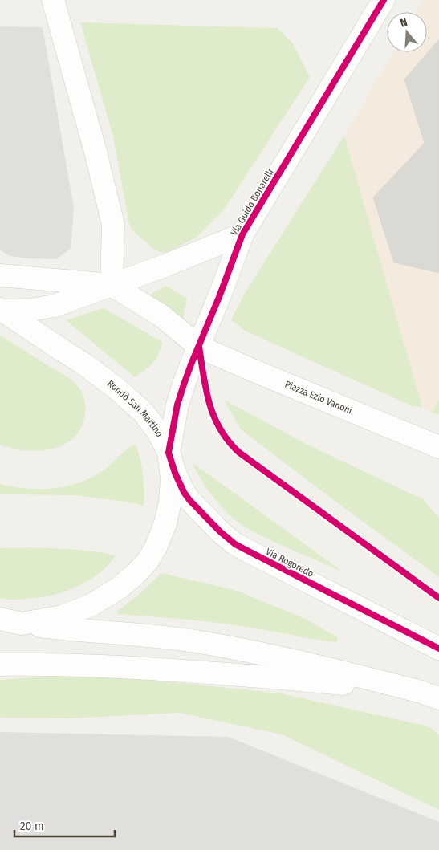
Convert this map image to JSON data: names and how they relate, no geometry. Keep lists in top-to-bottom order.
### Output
{
  "streets": {
    "street": [
      "Via Guido Bonarelli",
      "Piazza Ezio Vanoni",
      "Rondò San Martino",
      "Via Rogoredo"
    ]
  },
  "crossings": [
    ["Via Guido Bonarelli", "Piazza Ezio Vanoni"],
    ["Via Guido Bonarelli", "Rondò San Martino"],
    ["Via Guido Bonarelli", "Via Rogoredo"],
    ["Rondò San Martino", "Via Rogoredo"]
  ],
  "scale_bar": "20 m",
  "north": "top"
}
